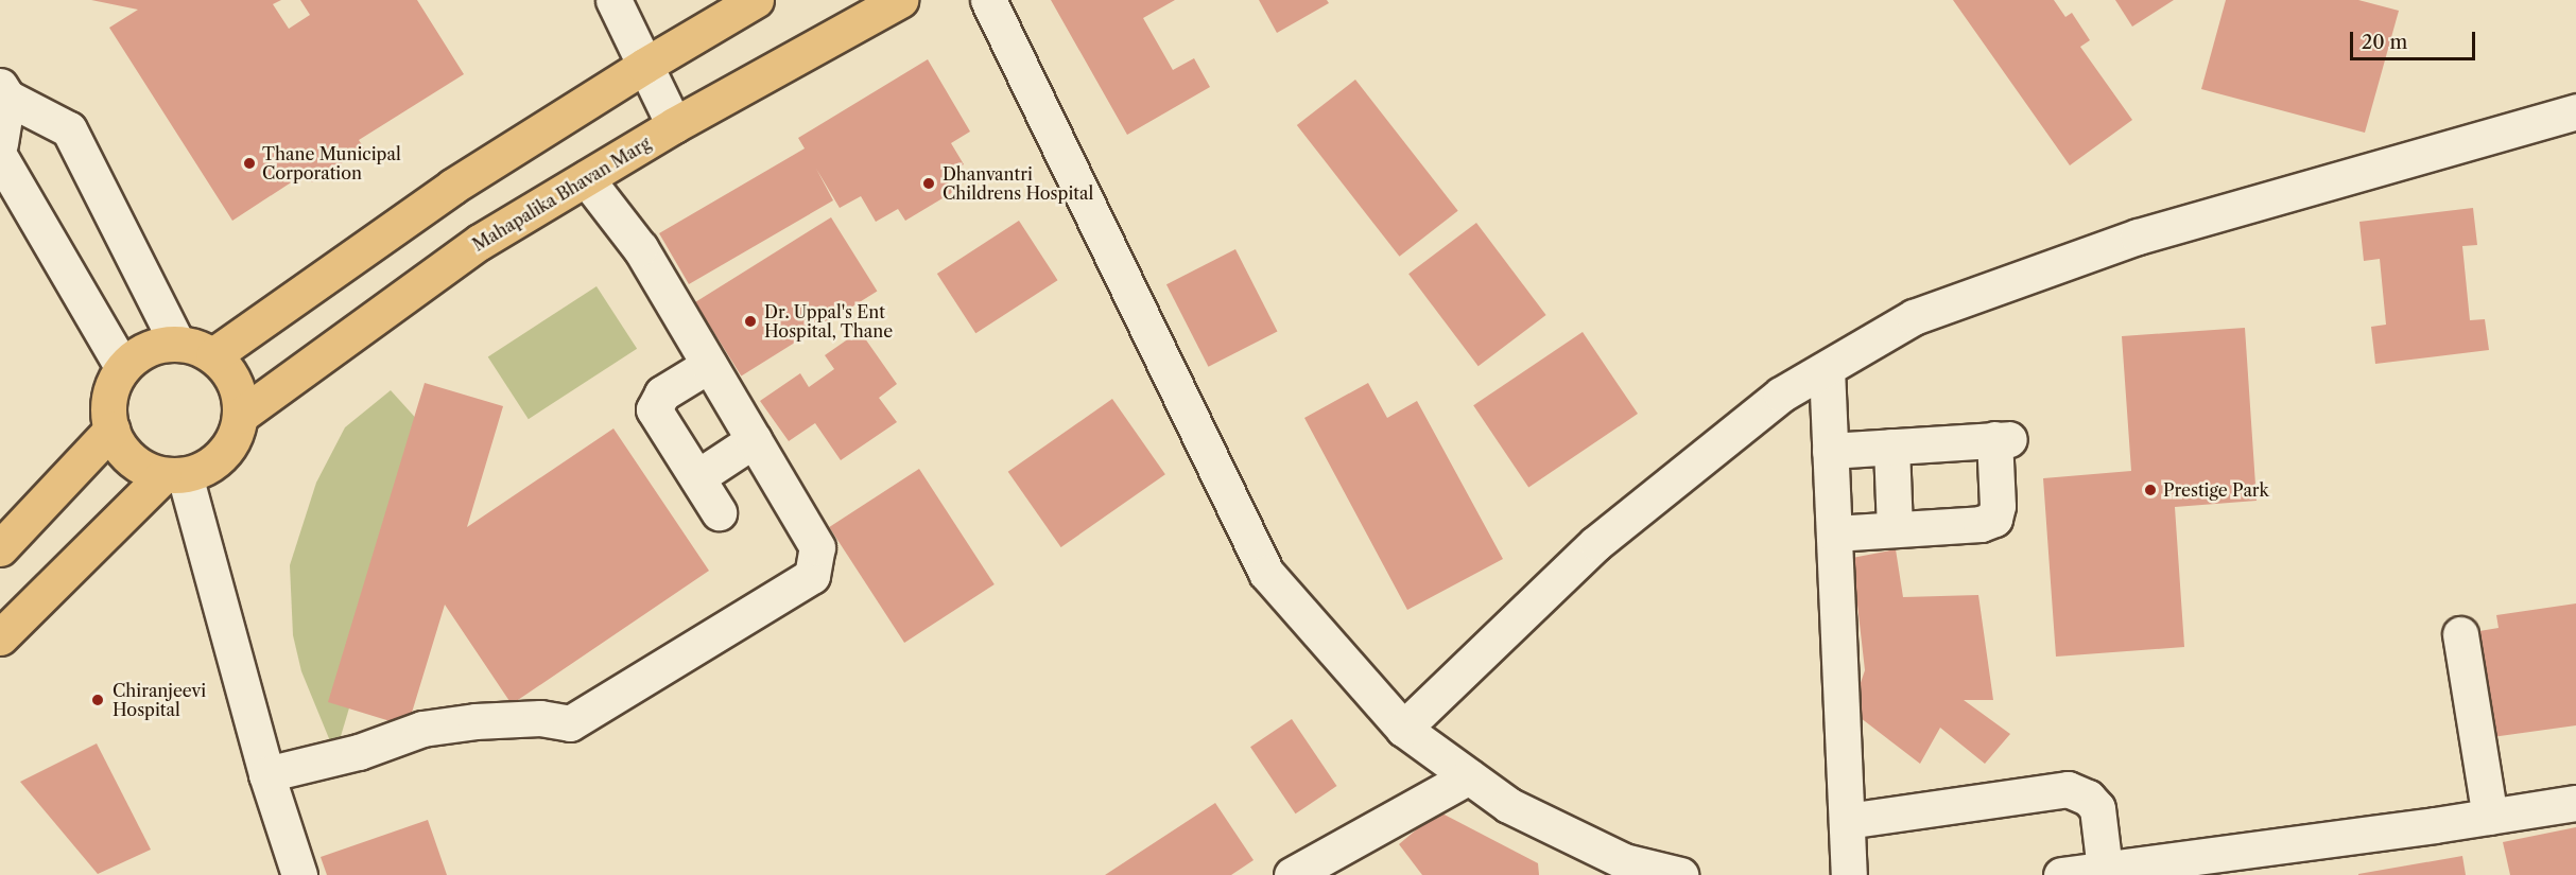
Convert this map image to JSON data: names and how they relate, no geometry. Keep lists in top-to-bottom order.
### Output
{
  "streets": {
    "main road": ["Mahapalika Bhavan Marg"]
  },
  "places": [
    "Thane Municipal Corporation",
    "Dhanvantri Childrens Hospital",
    "Dr. Uppal's Ent Hospital, Thane",
    "Prestige Park",
    "Chiranjeevi Hospital"
  ],
  "scale_bar": "20 m"
}
